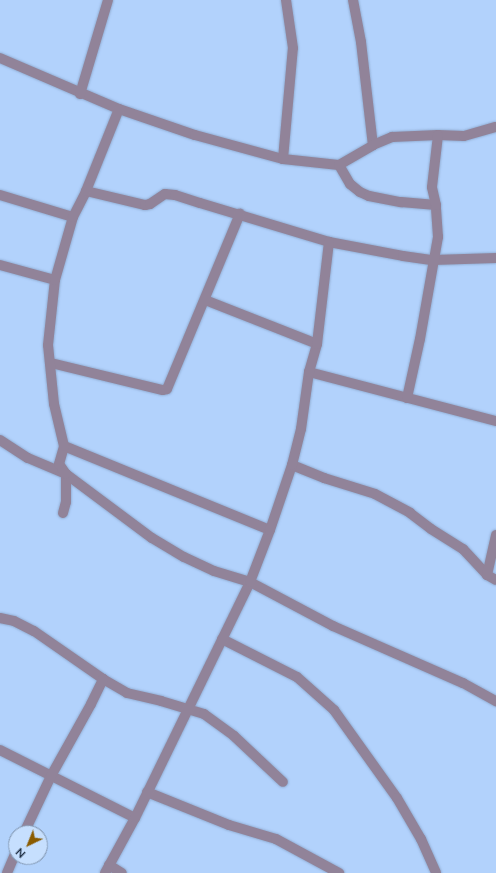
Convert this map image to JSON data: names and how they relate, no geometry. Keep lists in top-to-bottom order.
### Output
{
  "north": "bottom left"
}
